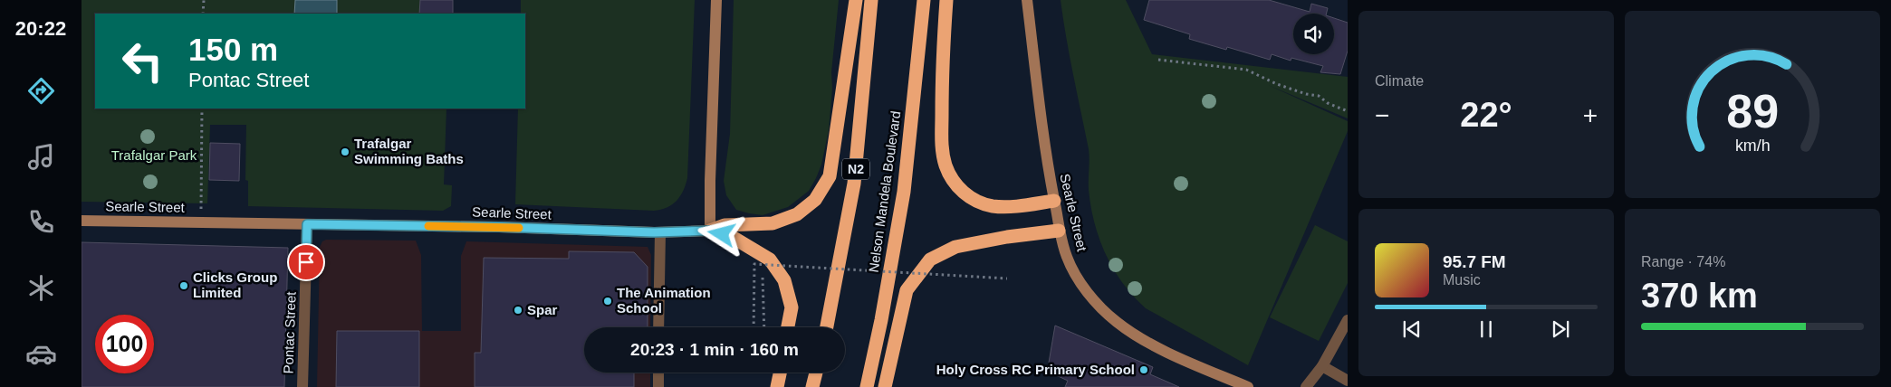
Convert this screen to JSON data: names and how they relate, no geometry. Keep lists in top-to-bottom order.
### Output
{
  "streets": {
    "highway": ["N2", "Nelson Mandela Boulevard"],
    "street": ["Searle Street", "Pontac Street"]
  },
  "crossings": [
    ["Searle Street", "Pontac Street"]
  ],
  "parks": ["Trafalgar Park"],
  "places": [
    "Trafalgar Swimming Baths",
    "Clicks Group Limited",
    "The Animation School",
    "Spar",
    "Holy Cross RC Primary School"
  ],
  "page": {
    "tabs": "20:22",
    "tile": [
      "Climate",
      ["Range · 74%", "370 km"]
    ],
    "turn": ["150 m", "Pontac Street"],
    "heat": ["−", "22°", "+"],
    "song": ["95.7 FM", "Music"],
    "limit": "100",
    "trip": "20:23 · 1 min · 160 m",
    "gauge": ["89", "km/h"]
  }
}
